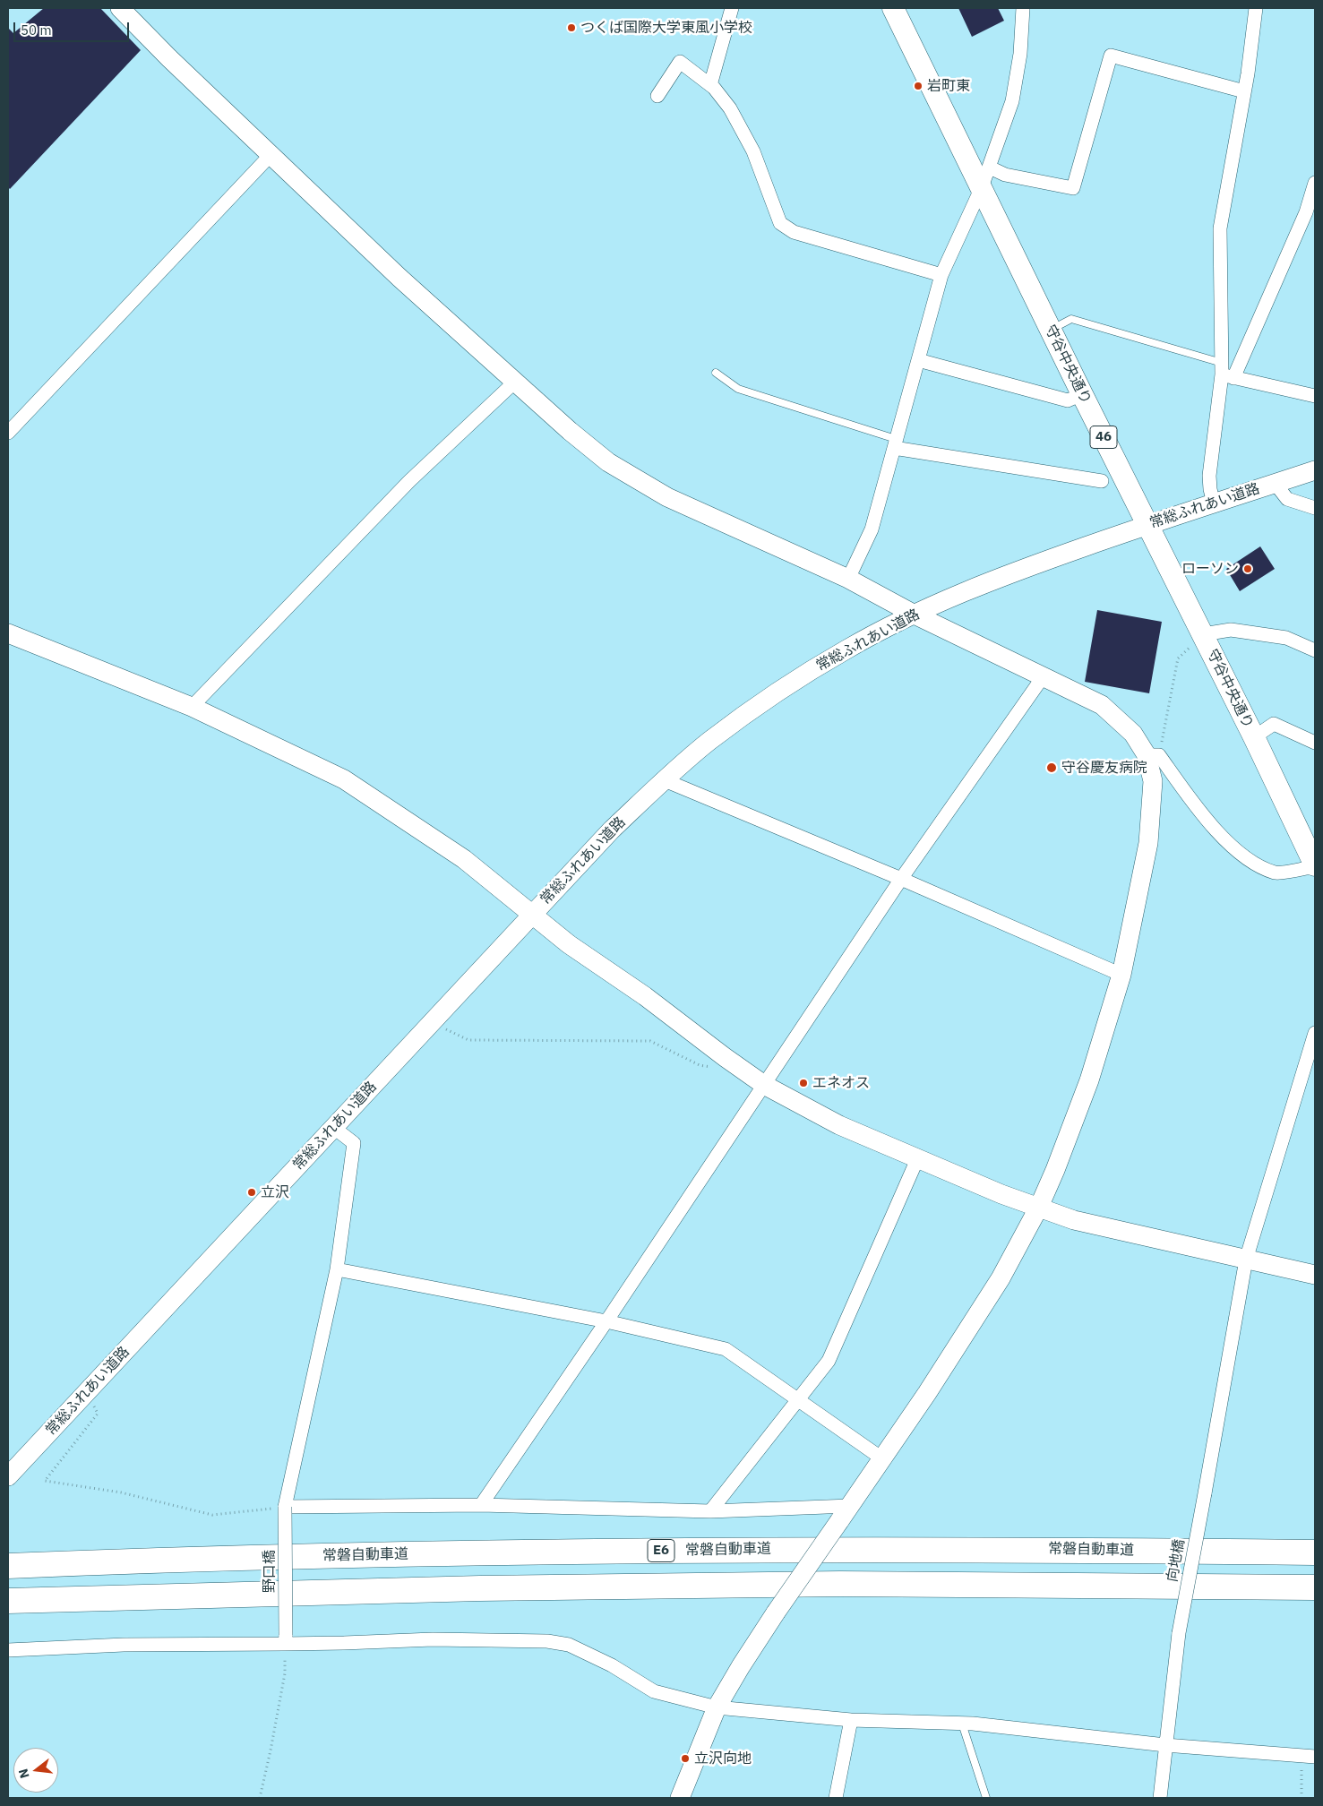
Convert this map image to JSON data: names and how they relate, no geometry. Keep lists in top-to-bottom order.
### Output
{
  "streets": {
    "highway": ["常磐自動車道", "E6"],
    "main road": ["守谷中央通り", "46"],
    "street": ["常総ふれあい道路", "向地橋", "野口橋"]
  },
  "crossings": [
    ["守谷中央通り", "常総ふれあい道路"],
    ["常総ふれあい道路", "野口橋"]
  ],
  "places": [
    "つくば国際大学東風小学校",
    "岩町東",
    "ローソン",
    "守谷慶友病院",
    "エネオス",
    "立沢",
    "立沢向地"
  ],
  "scale_bar": "50 m",
  "north": "left"
}
